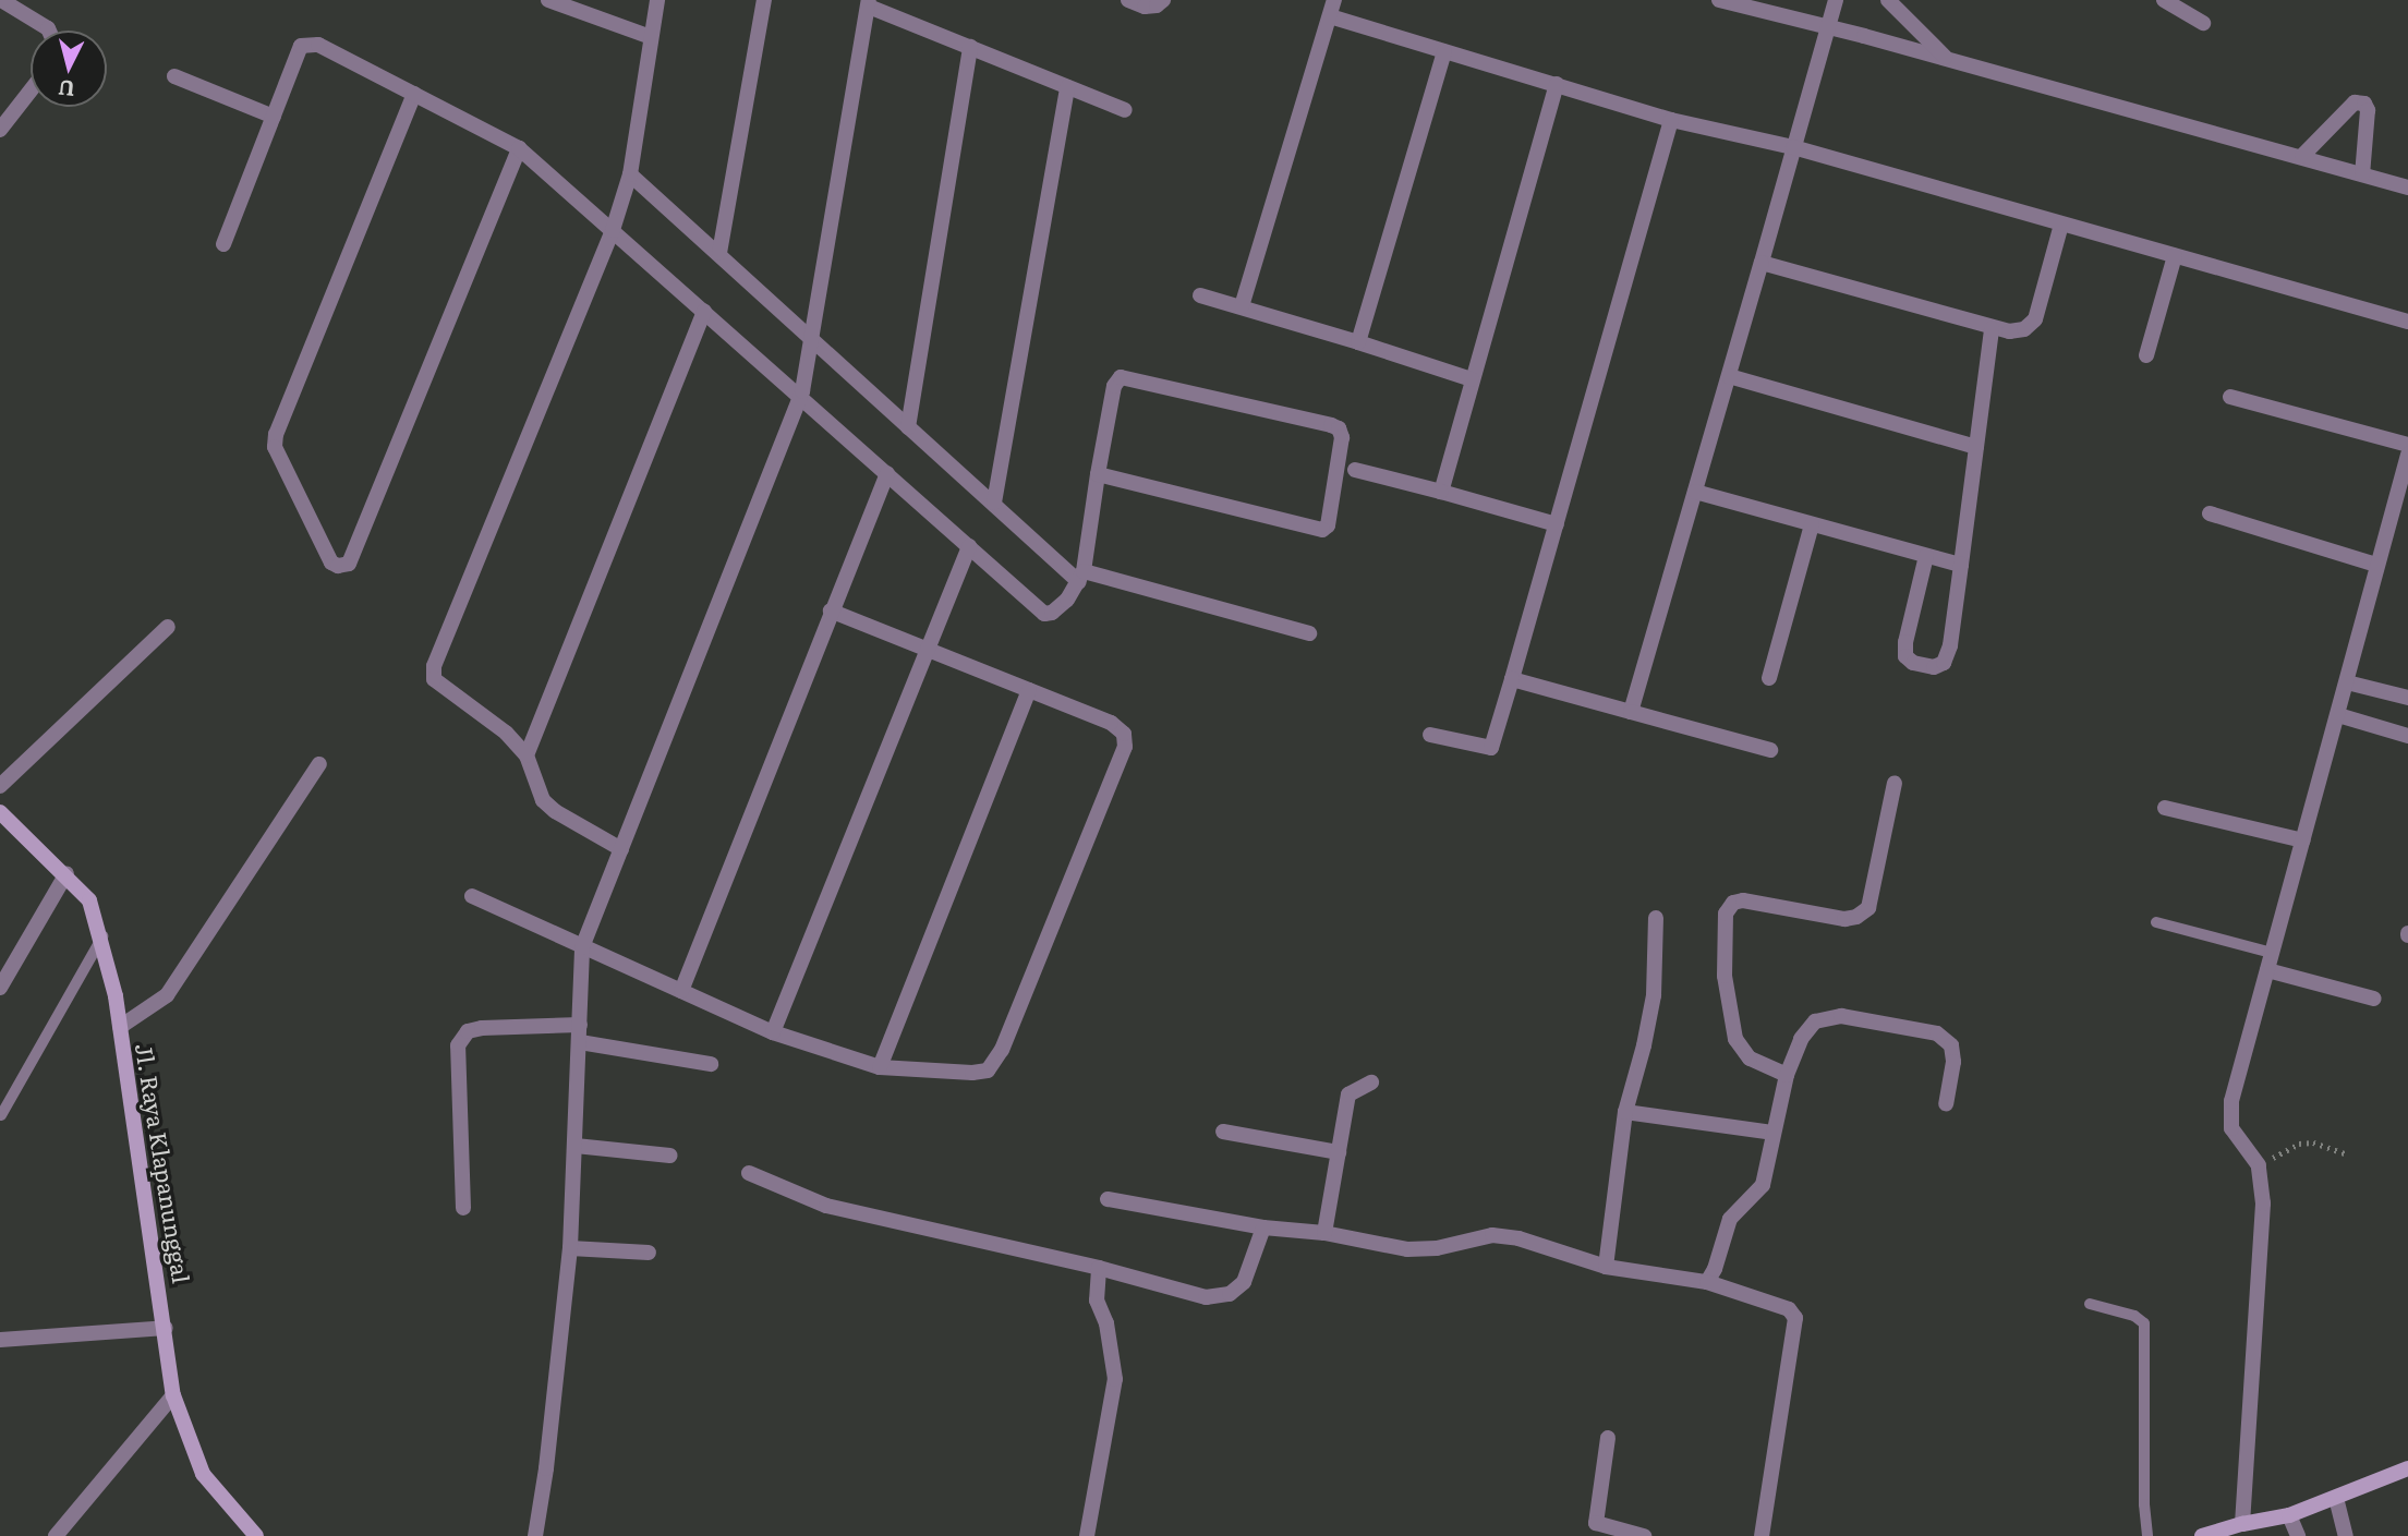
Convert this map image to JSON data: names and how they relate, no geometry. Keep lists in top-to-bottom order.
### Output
{
  "streets": {
    "street": ["Jl. Raya Klapanunggal"]
  },
  "north": "bottom"
}
